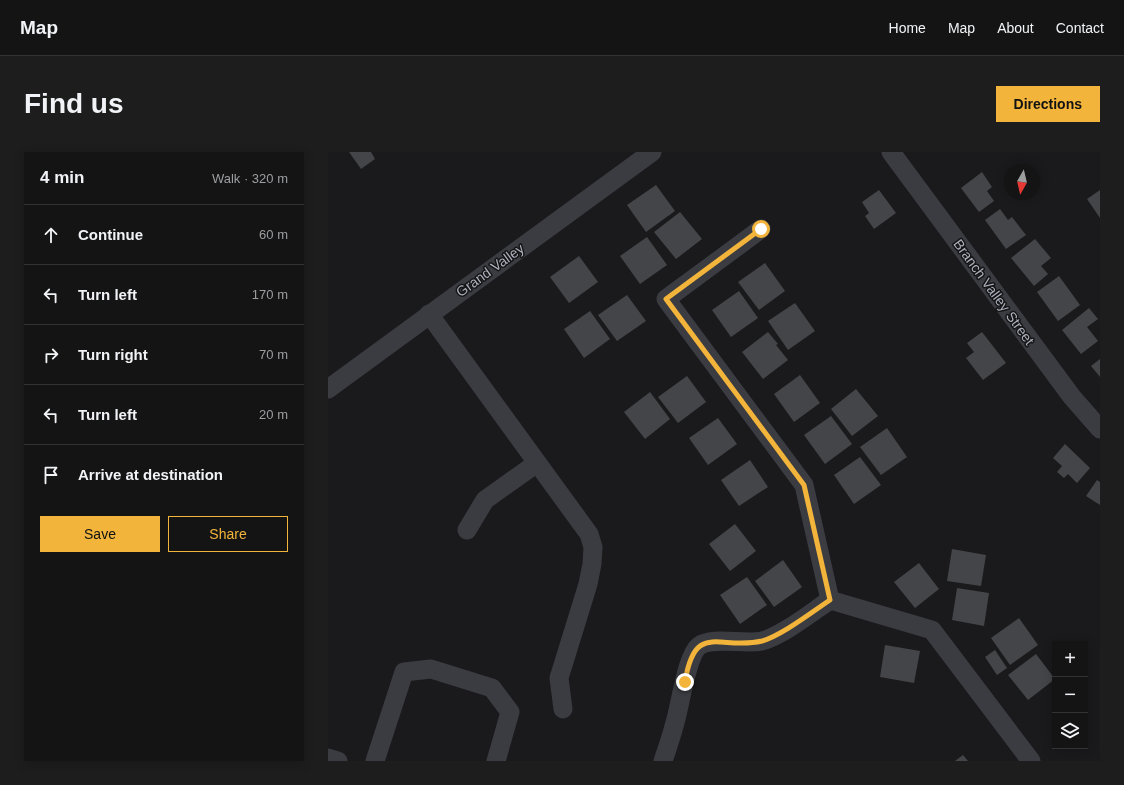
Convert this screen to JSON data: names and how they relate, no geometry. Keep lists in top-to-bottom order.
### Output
{
  "streets": {
    "street": ["Grand Valley", "Branch Valley Street"]
  },
  "north": "bottom",
  "page": {
    "header": "Map",
    "nav": [
      "Home",
      "Map",
      "About",
      "Contact"
    ],
    "buttons": [
      "Directions",
      ["Save", "Share"]
    ],
    "title": "Find us",
    "heading": ["4 min", "Walk · 320 m"],
    "list": [
      ["Continue", "60 m"],
      ["Turn left", "170 m"],
      ["Turn right", "70 m"],
      ["Turn left", "20 m"],
      "Arrive at destination"
    ],
    "map_buttons": ["+", "−"]
  }
}
